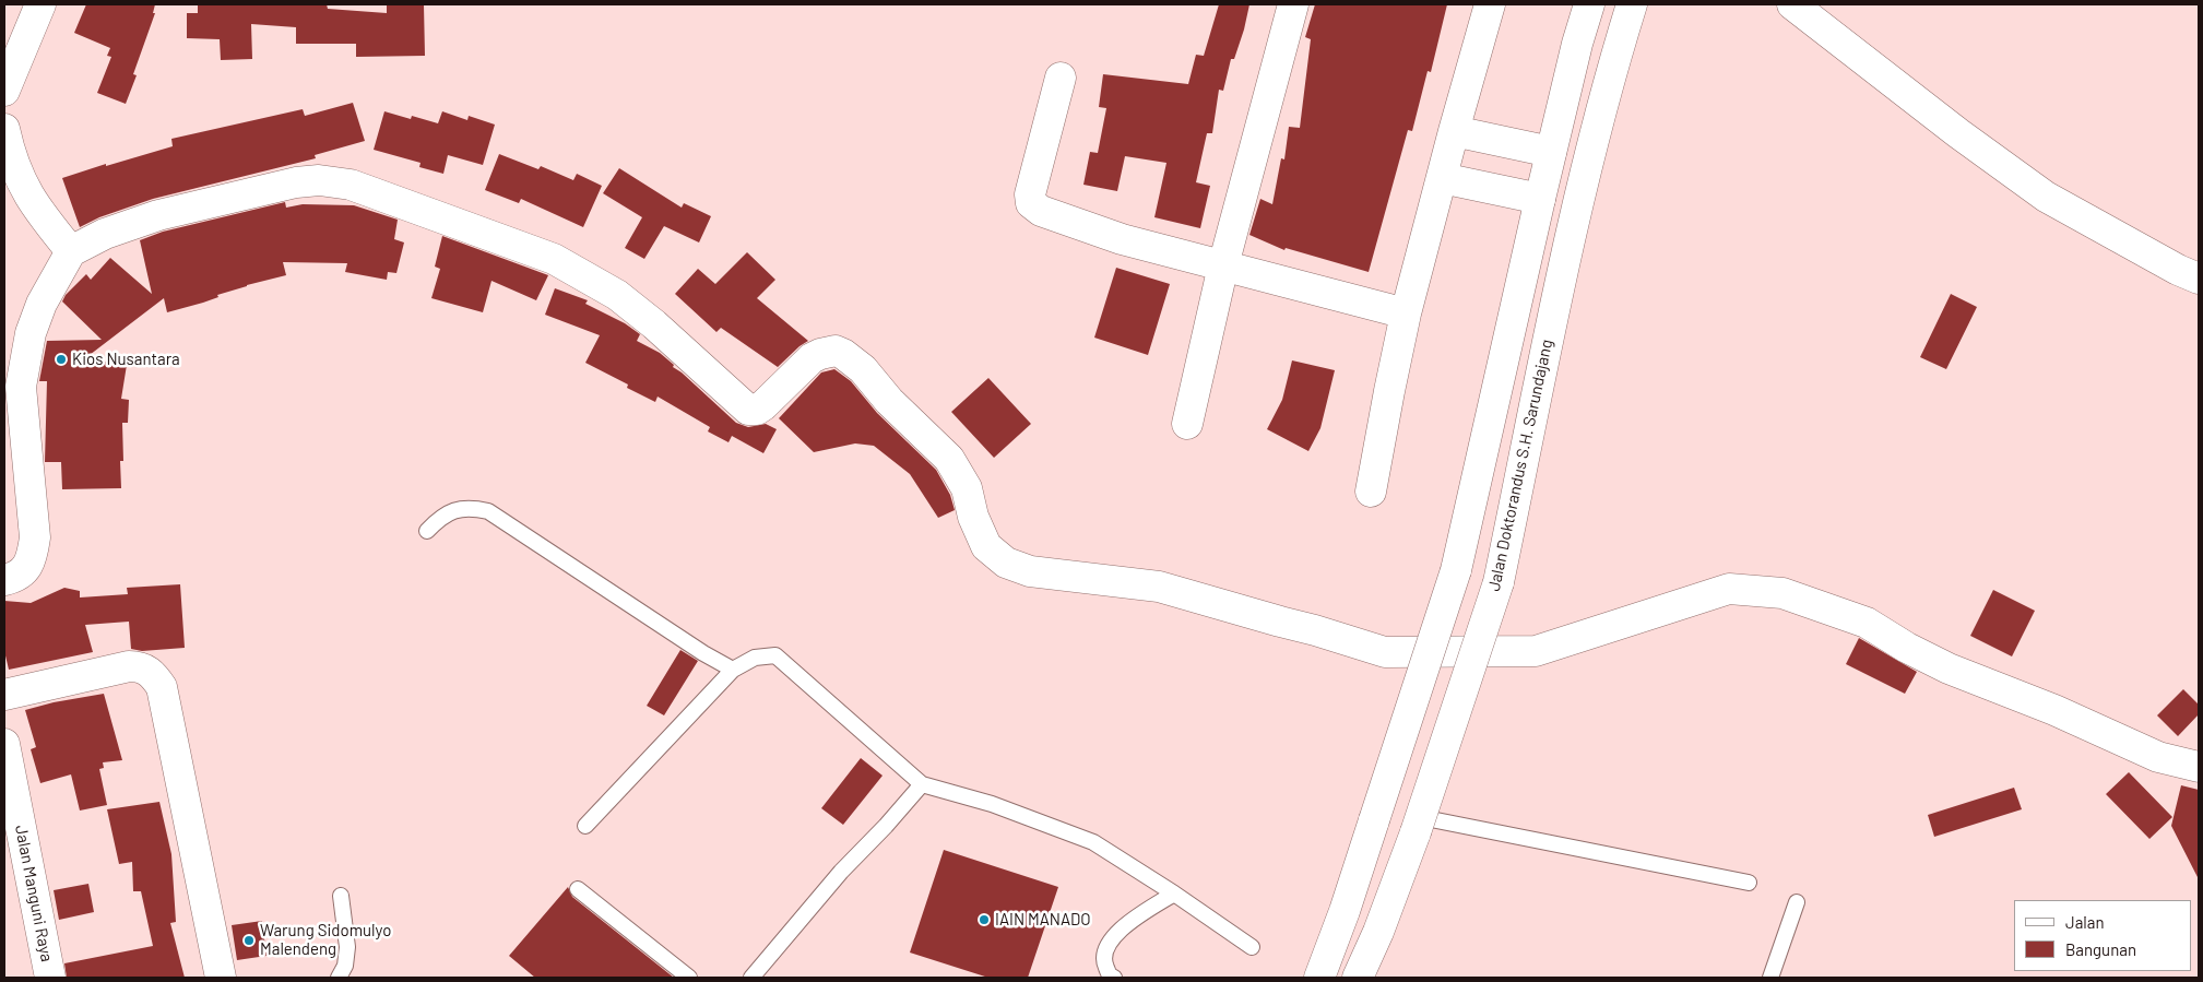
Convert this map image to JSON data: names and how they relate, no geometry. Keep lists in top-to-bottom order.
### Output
{
  "streets": {
    "main road": ["Jalan Doktorandus S.H. Sarundajang", "Jalan Manguni Raya"]
  },
  "places": ["Kios Nusantara", "IAIN MANADO", "Warung Sidomulyo Malendeng"],
  "legend": ["Jalan", "Bangunan"]
}
